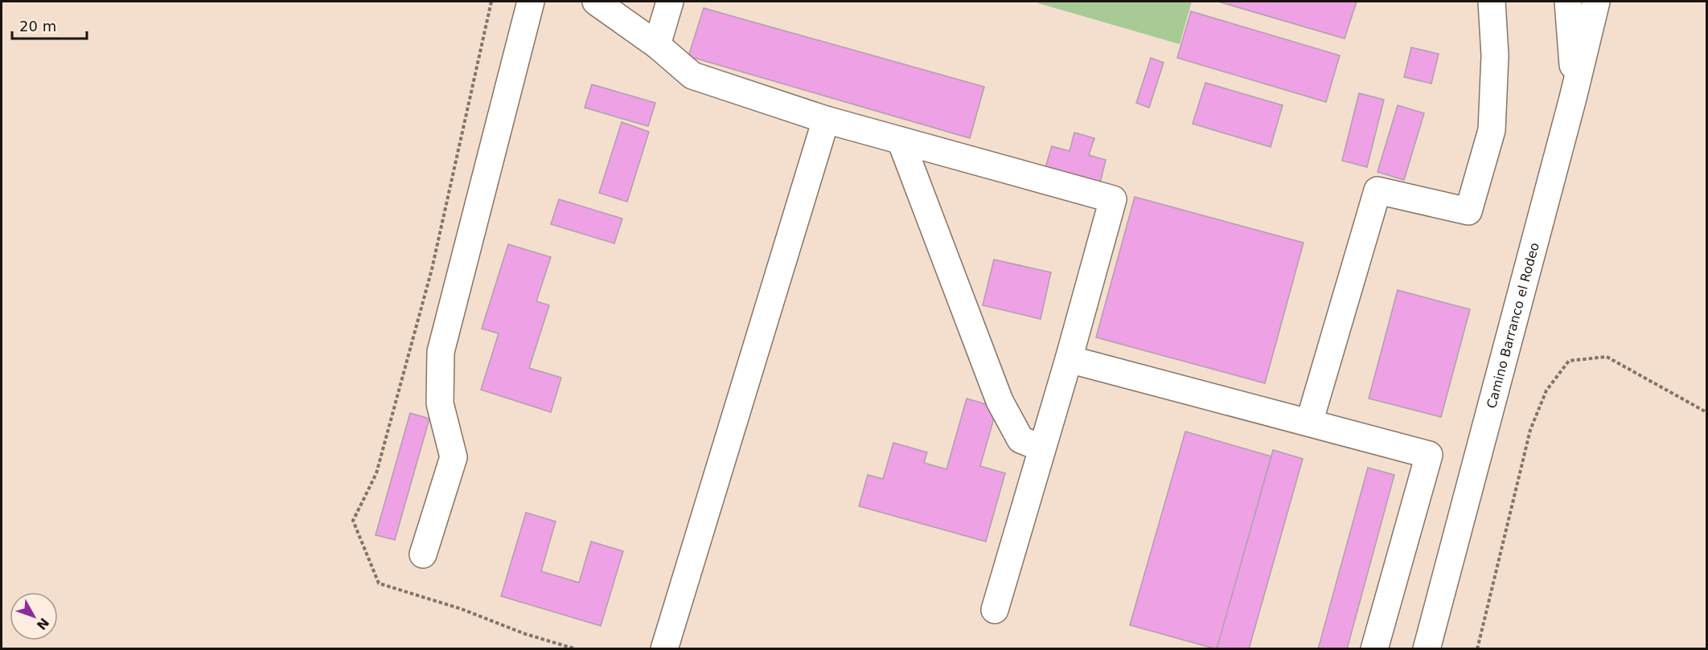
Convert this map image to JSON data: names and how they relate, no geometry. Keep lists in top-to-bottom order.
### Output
{
  "streets": {
    "street": ["Camino Barranco el Rodeo"]
  },
  "scale_bar": "20 m",
  "north": "bottom right"
}
